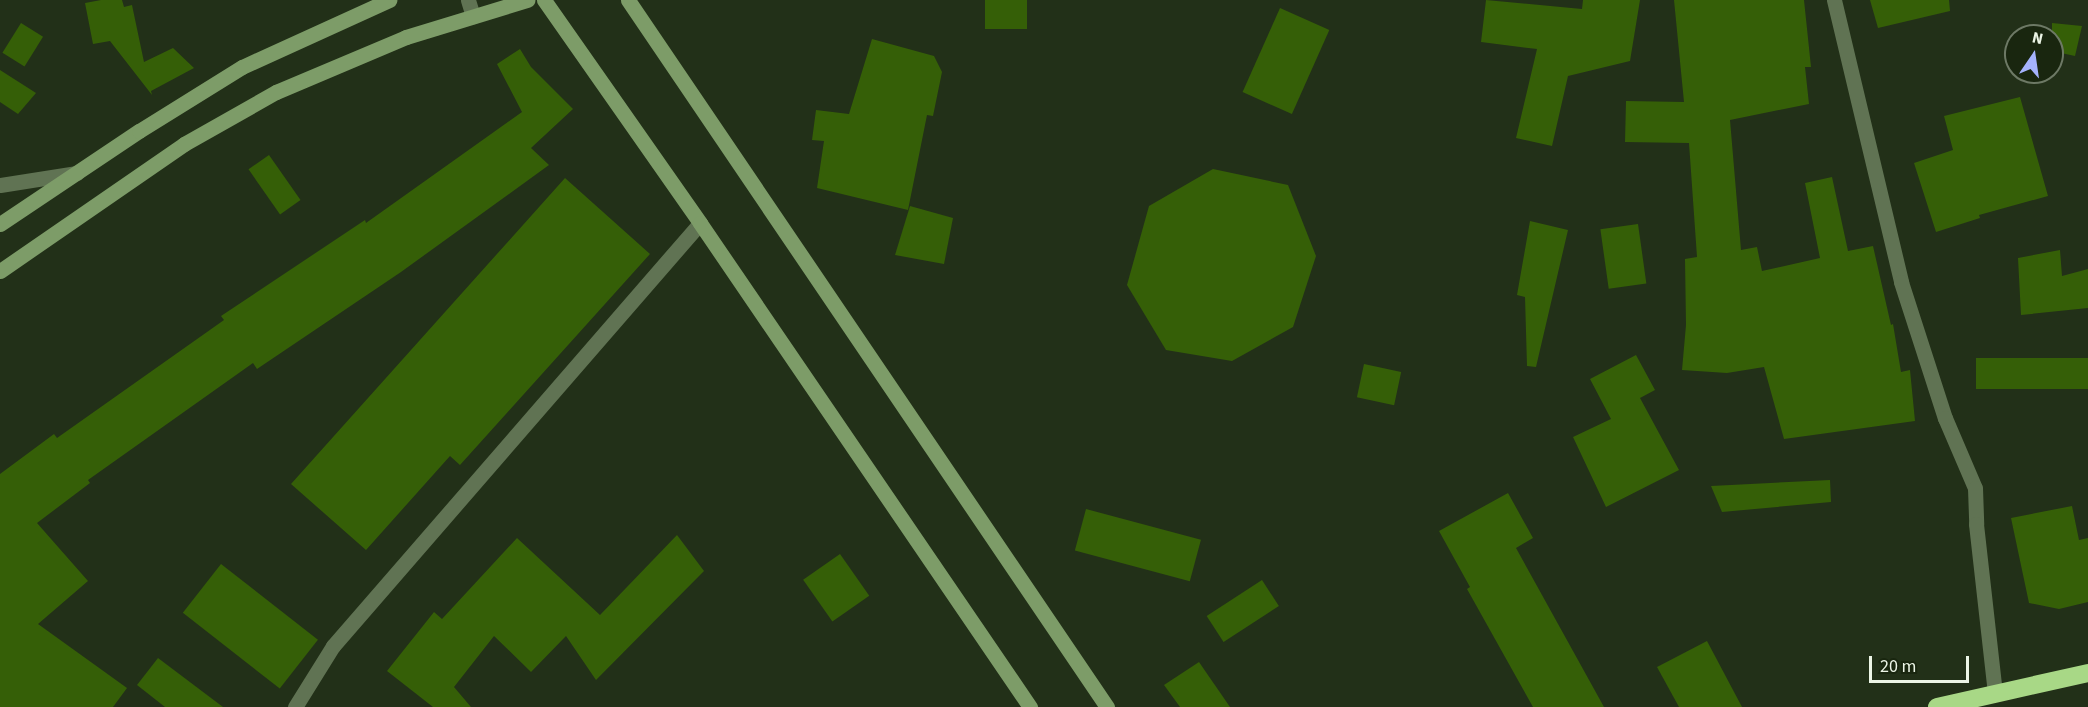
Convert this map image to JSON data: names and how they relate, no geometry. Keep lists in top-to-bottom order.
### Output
{
  "scale_bar": "20 m",
  "north": "top"
}
